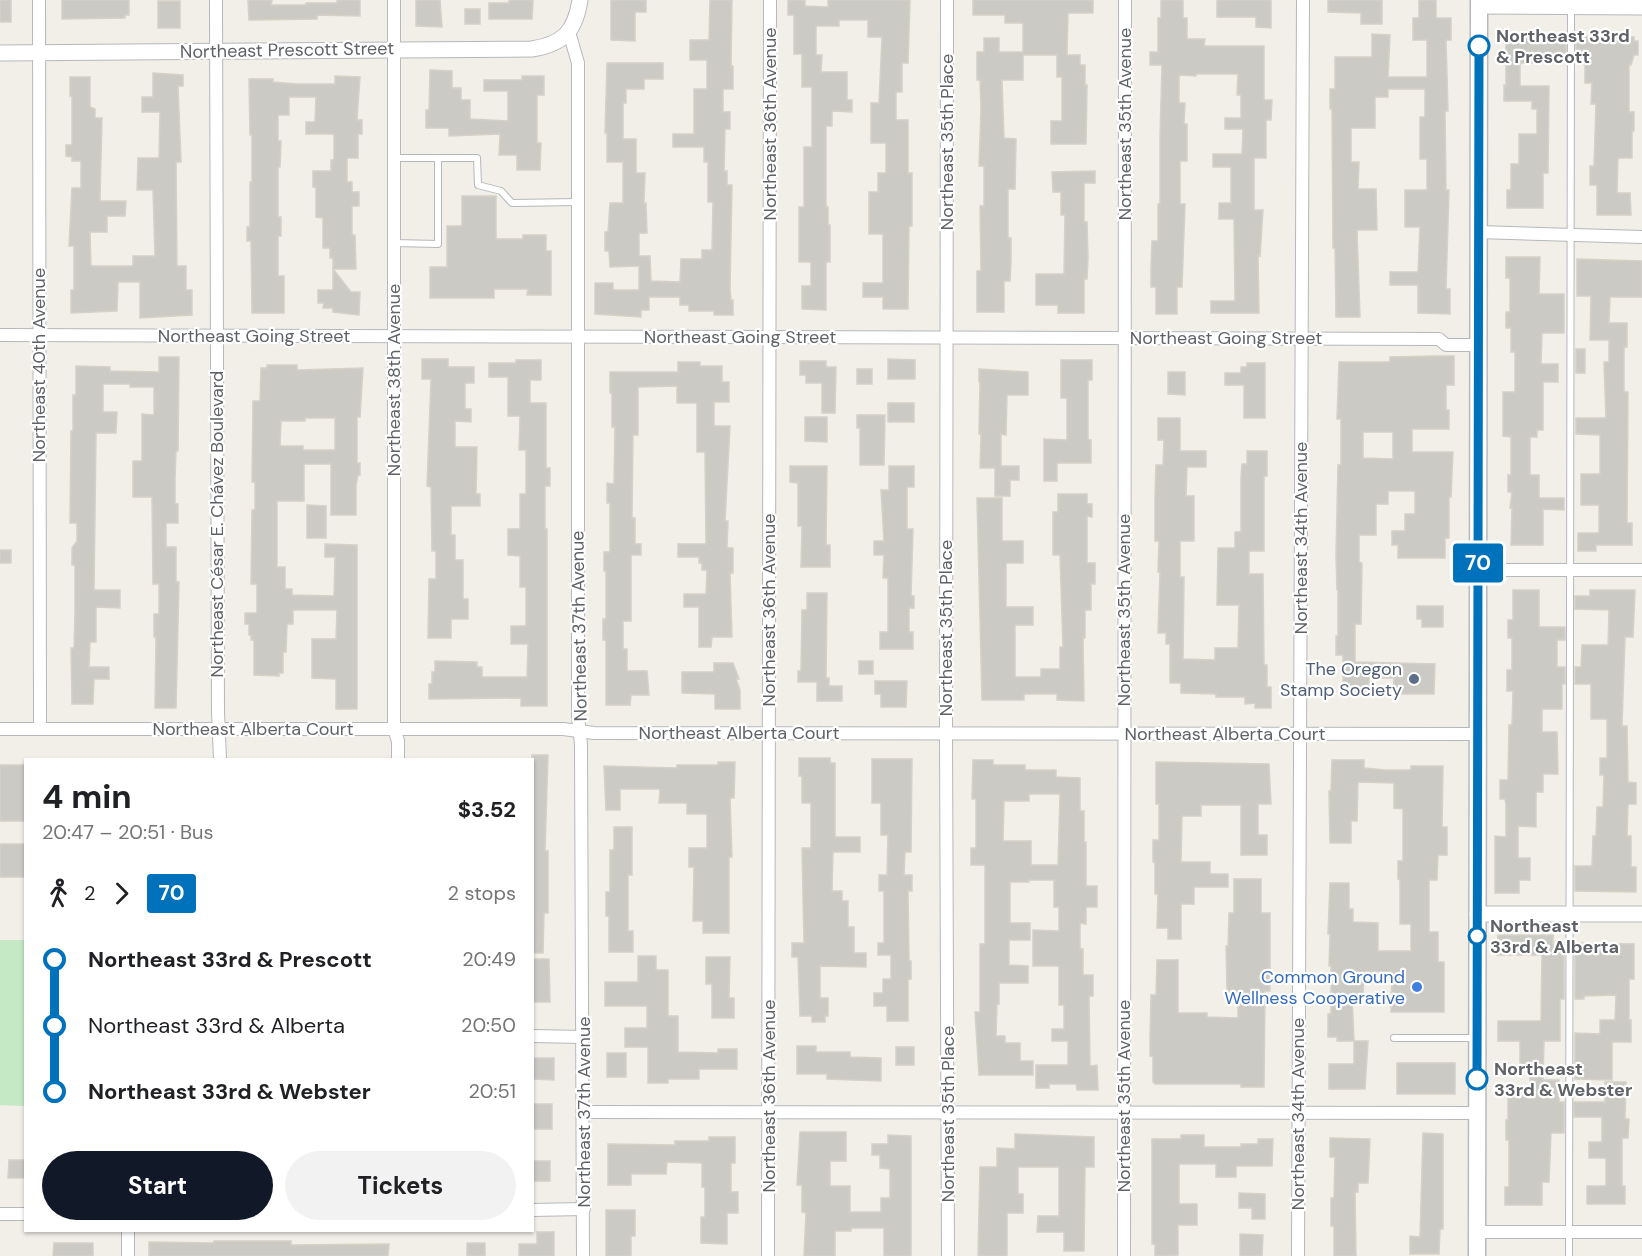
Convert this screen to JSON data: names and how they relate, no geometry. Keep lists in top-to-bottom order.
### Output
{
  "streets": {
    "street": [
      "Northeast Prescott Street",
      "Northeast 36th Avenue",
      "Northeast 35th Avenue",
      "Northeast 35th Place",
      "Northeast Going Street",
      "Northeast 40th Avenue",
      "Northeast 38th Avenue",
      "Northeast César E. Chávez Boulevard",
      "Northeast 34th Avenue",
      "Northeast 37th Avenue",
      "Northeast Alberta Court"
    ]
  },
  "crossings": [
    ["Northeast Prescott Street", "Northeast 40th Avenue"],
    ["Northeast Prescott Street", "Northeast 38th Avenue"],
    ["Northeast Prescott Street", "Northeast César E. Chávez Boulevard"],
    ["Northeast Prescott Street", "Northeast 37th Avenue"],
    ["Northeast 36th Avenue", "Northeast Going Street"],
    ["Northeast 36th Avenue", "Northeast Alberta Court"],
    ["Northeast 35th Avenue", "Northeast Going Street"],
    ["Northeast 35th Avenue", "Northeast Alberta Court"],
    ["Northeast 35th Place", "Northeast Going Street"],
    ["Northeast 35th Place", "Northeast Alberta Court"],
    ["Northeast Going Street", "Northeast 40th Avenue"],
    ["Northeast Going Street", "Northeast 38th Avenue"],
    ["Northeast Going Street", "Northeast César E. Chávez Boulevard"],
    ["Northeast Going Street", "Northeast 34th Avenue"],
    ["Northeast Going Street", "Northeast 37th Avenue"],
    ["Northeast 40th Avenue", "Northeast Alberta Court"],
    ["Northeast 38th Avenue", "Northeast Alberta Court"],
    ["Northeast César E. Chávez Boulevard", "Northeast Alberta Court"],
    ["Northeast 34th Avenue", "Northeast Alberta Court"],
    ["Northeast 37th Avenue", "Northeast Alberta Court"]
  ],
  "places": [
    "Northeast 33rd & Prescott",
    "The Oregon Stamp Society",
    "Northeast 33rd & Alberta",
    "Common Ground Wellness Cooperative",
    "Northeast 33rd & Webster"
  ],
  "lines": ["bus line 70"],
  "page": {
    "on_map": "70",
    "heading": ["4 min", "20:47 – 20:51 · Bus", "$3.52"],
    "legs": ["2", "70", "2 stops"],
    "list": [
      {
        "name": "Northeast 33rd & Prescott",
        "value": "20:49"
      },
      {
        "name": "Northeast 33rd & Alberta",
        "value": "20:50"
      },
      {
        "name": "Northeast 33rd & Webster",
        "value": "20:51"
      }
    ],
    "buttons": ["Start", "Tickets"]
  }
}
